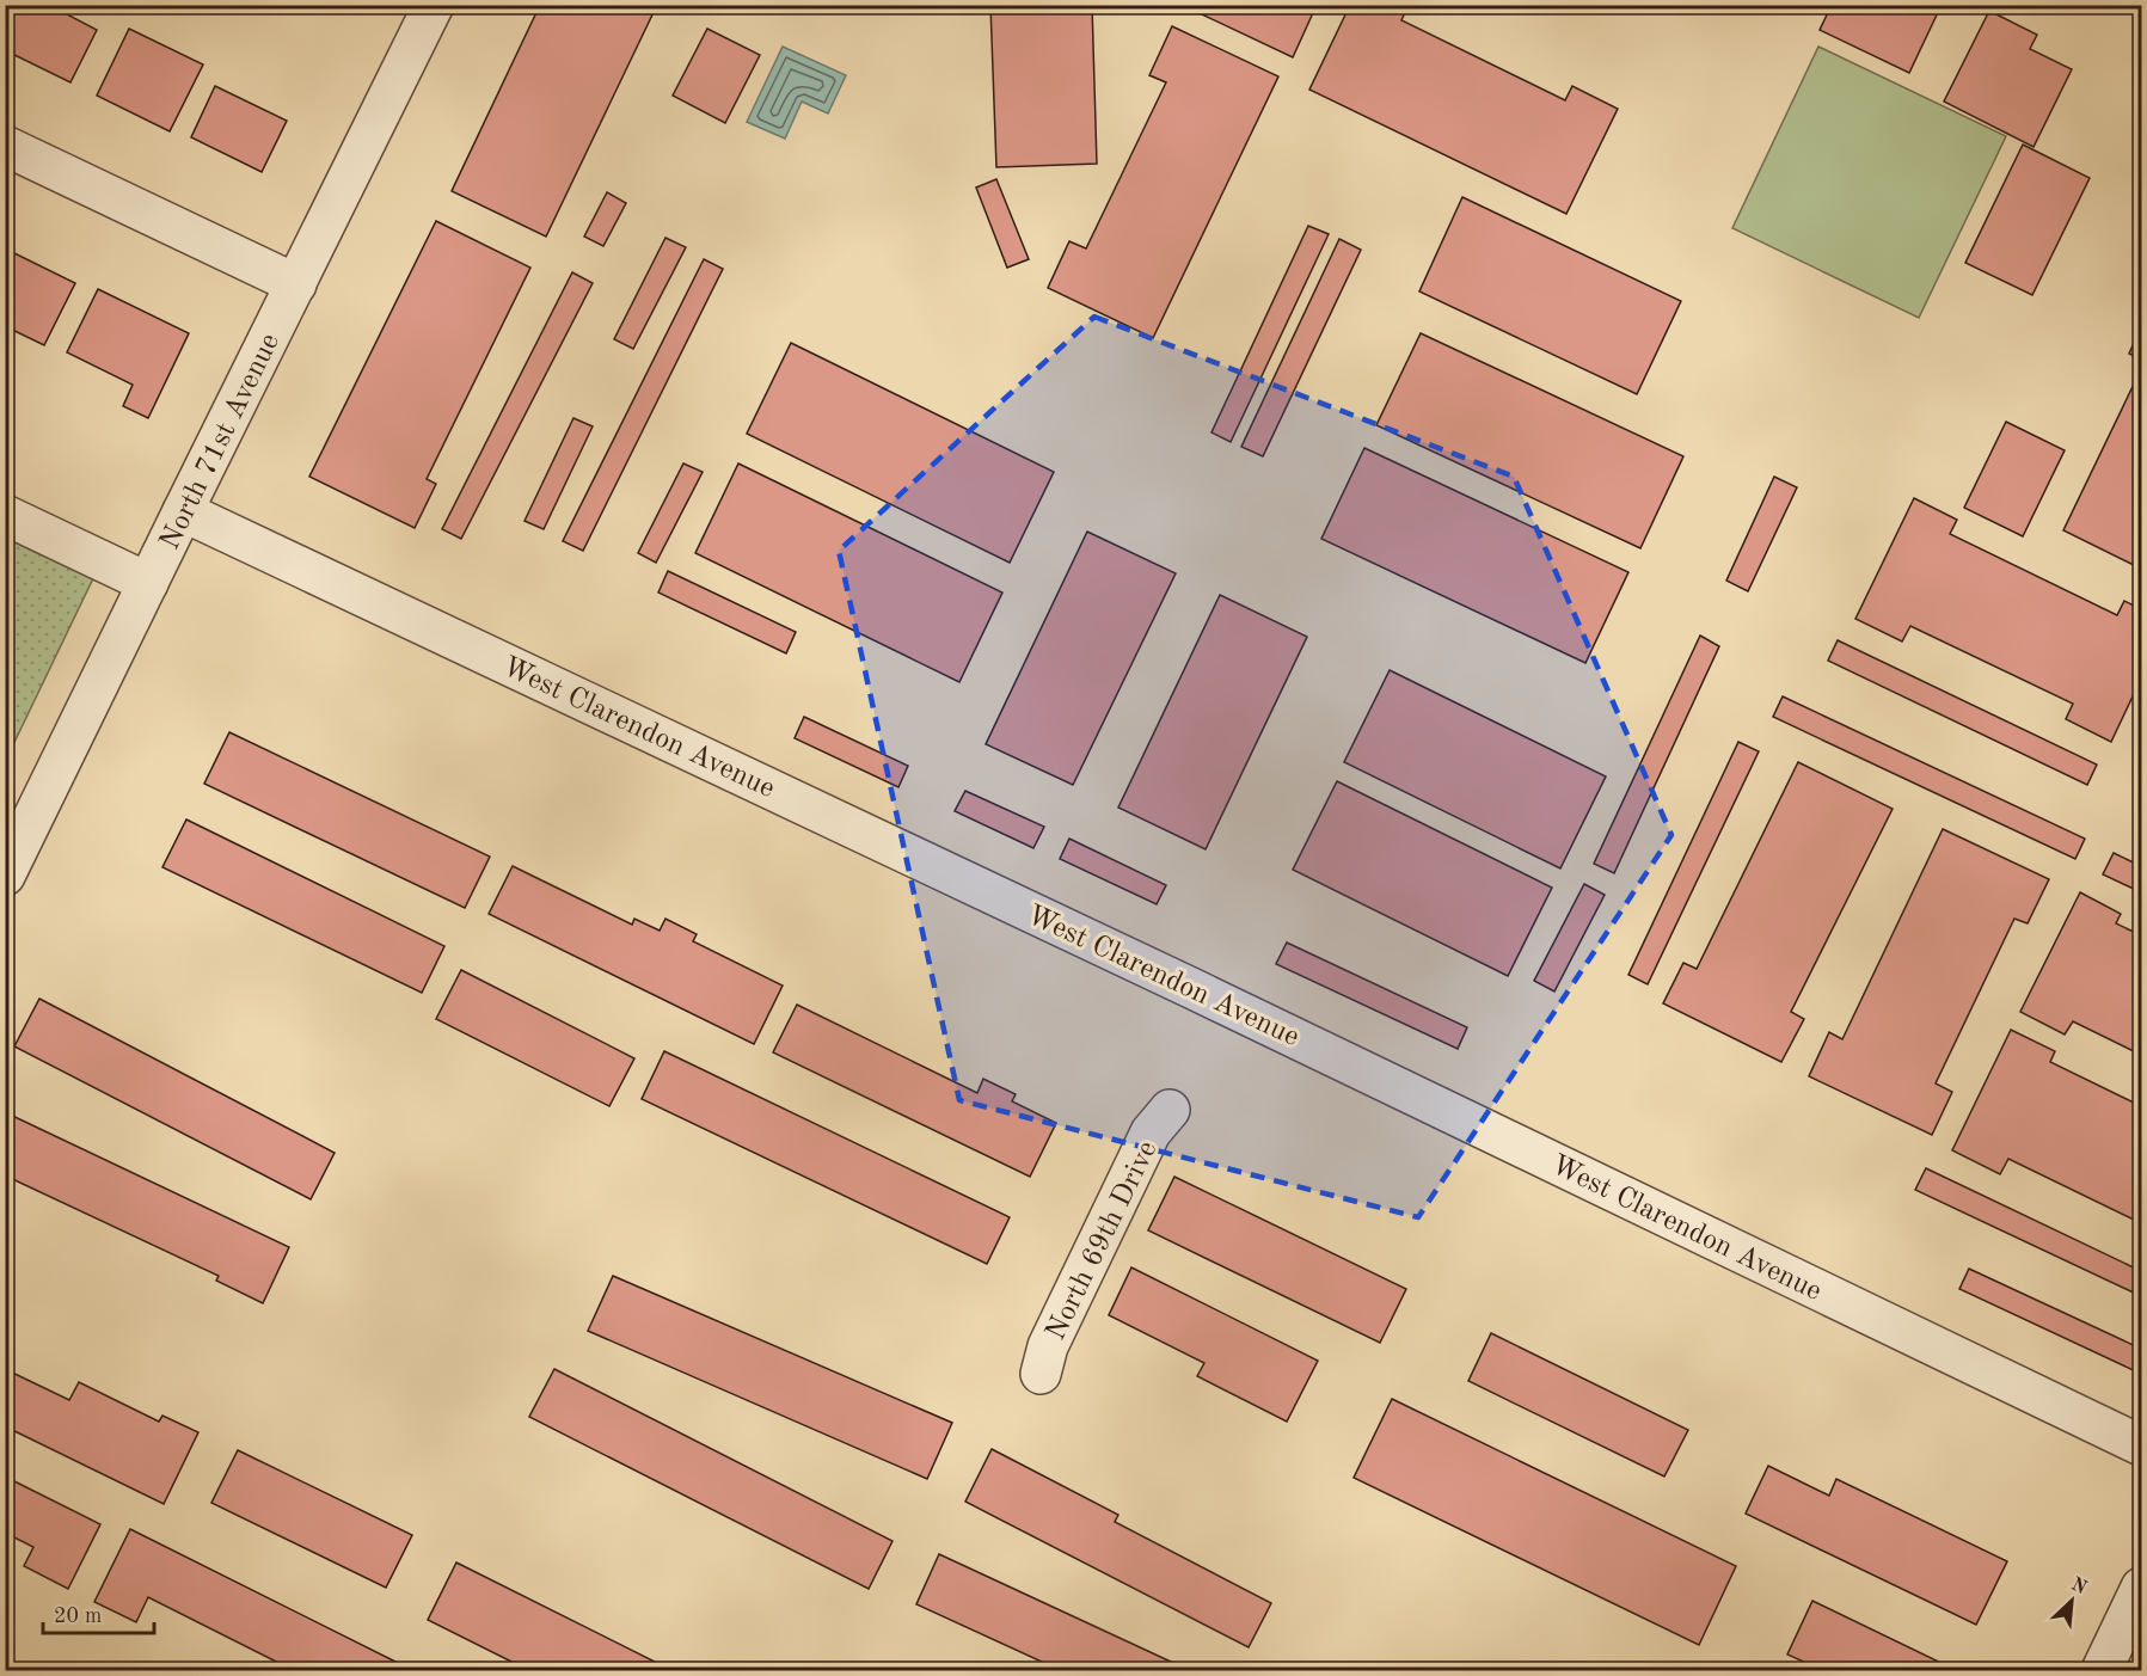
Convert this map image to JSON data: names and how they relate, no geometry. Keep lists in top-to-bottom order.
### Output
{
  "streets": {
    "street": ["North 71st Avenue", "West Clarendon Avenue", "North 69th Drive"]
  },
  "crossings": [
    ["North 71st Avenue", "West Clarendon Avenue"]
  ],
  "scale_bar": "20 m",
  "north": "top right"
}
